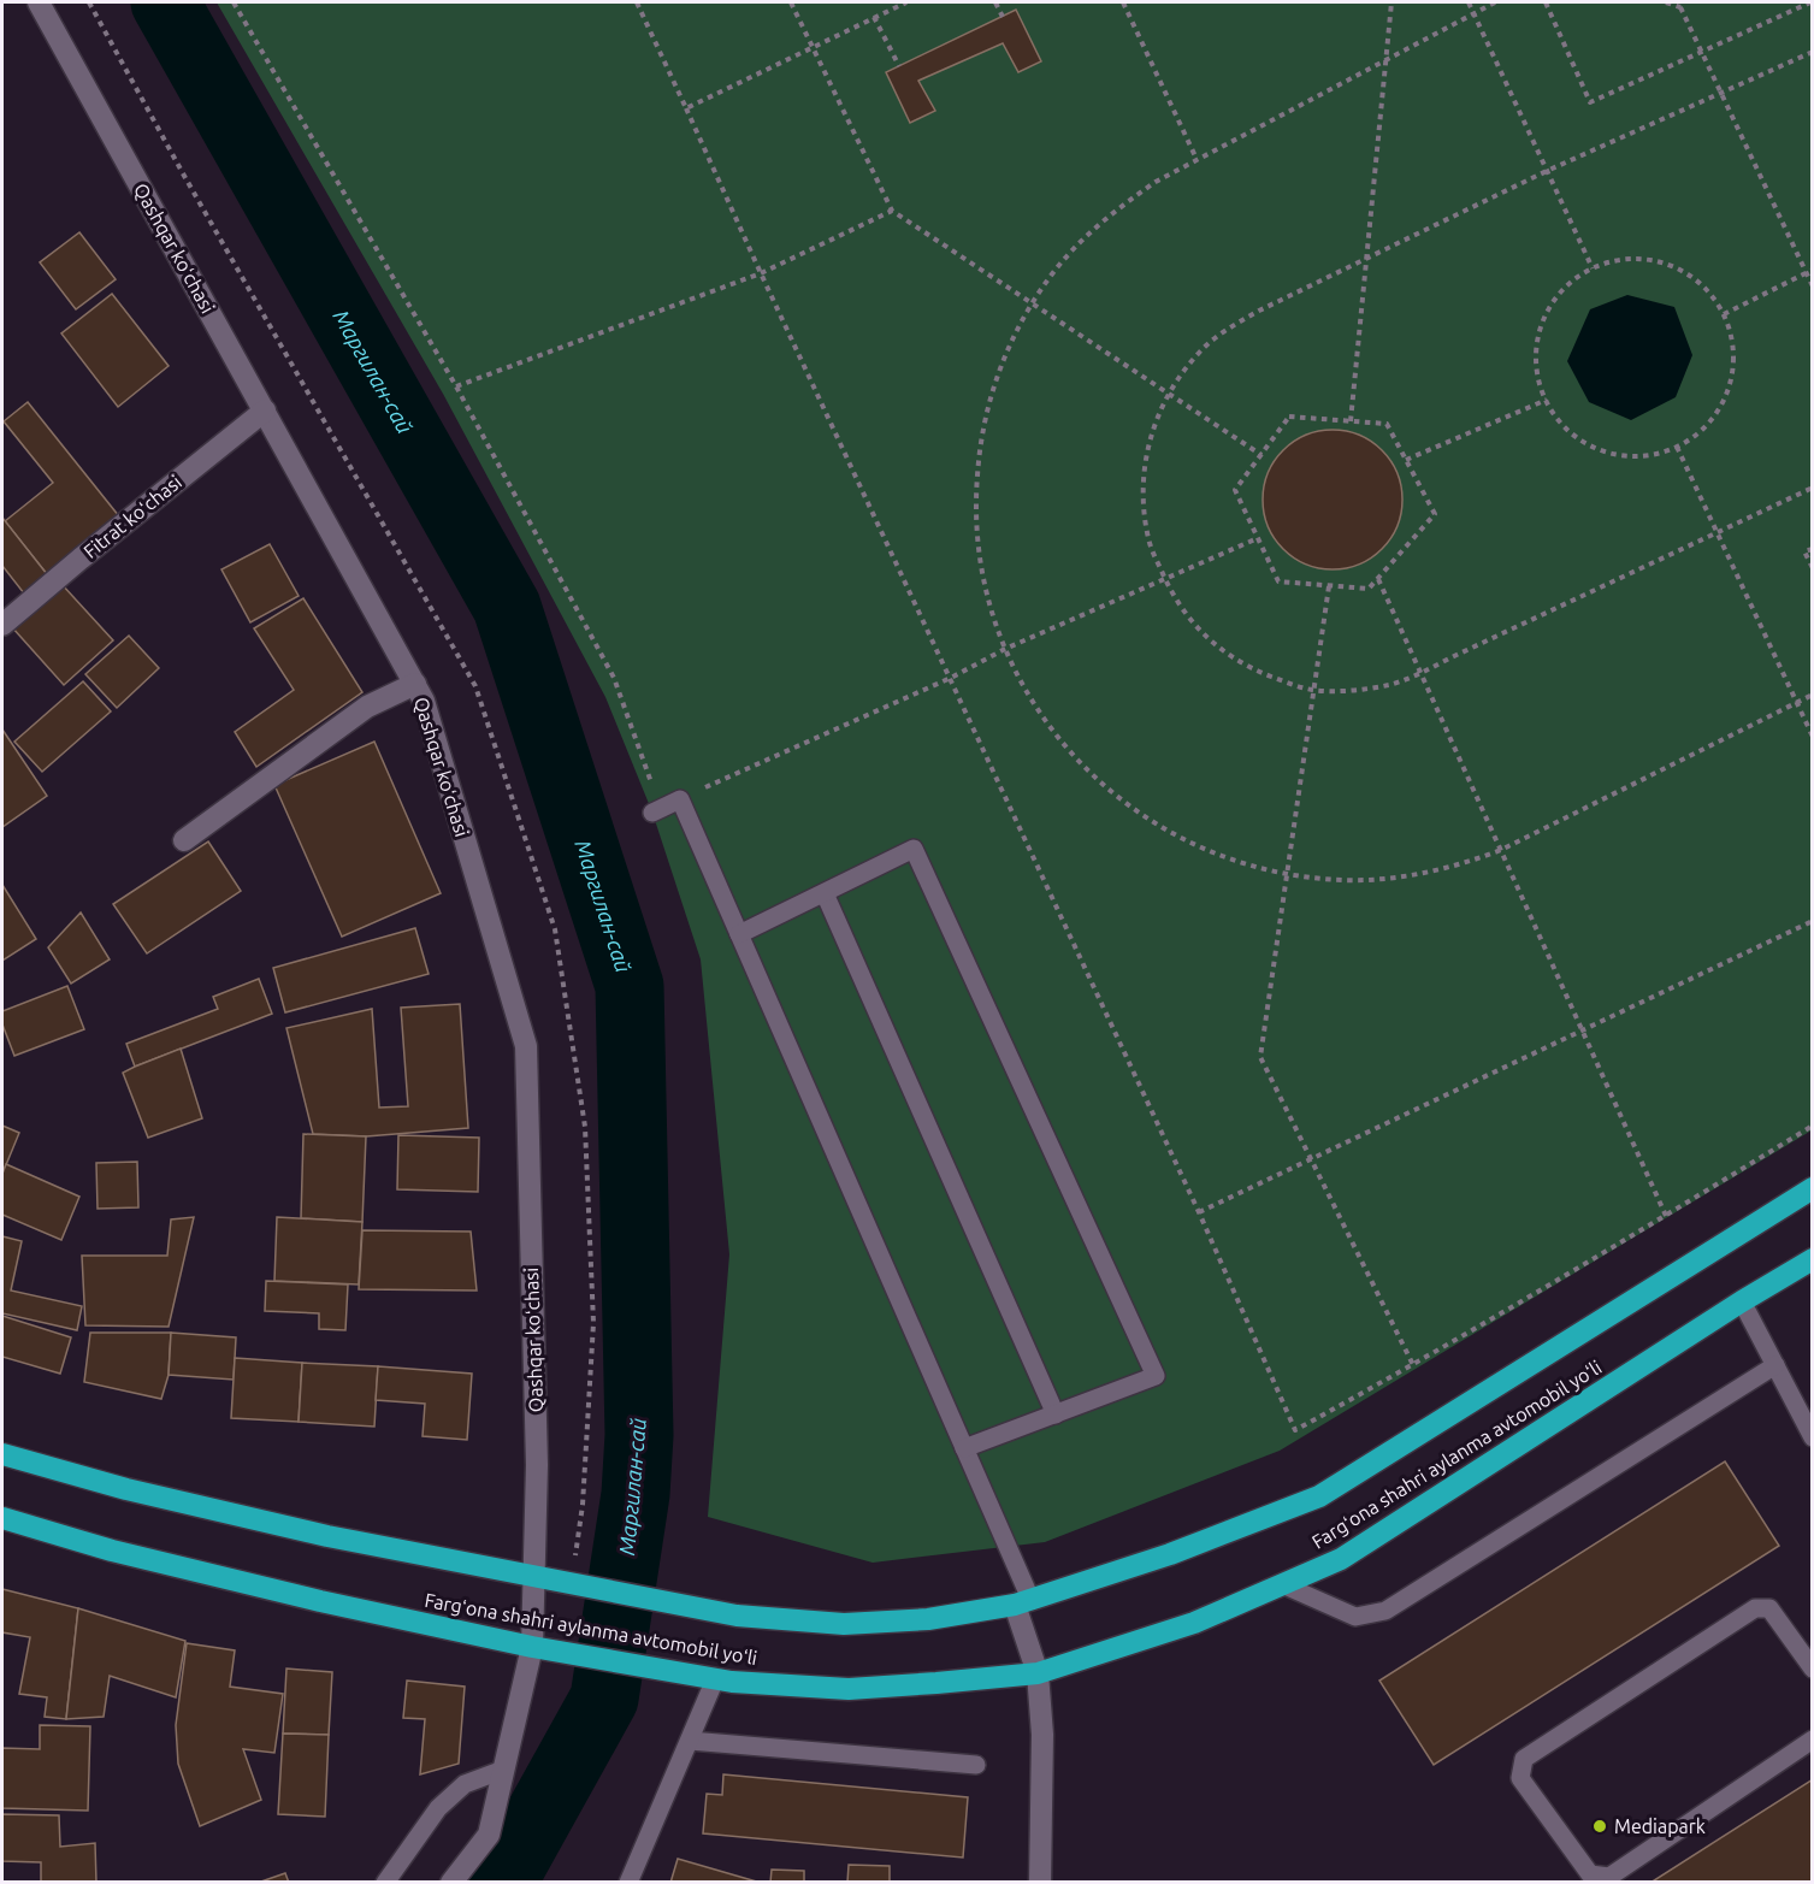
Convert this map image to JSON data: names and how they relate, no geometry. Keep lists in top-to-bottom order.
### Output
{
  "streets": {
    "highway": ["Fargʻona shahri aylanma avtomobil yoʻli"],
    "street": ["Qashqar koʻchasi", "Fitrat koʻchasi"]
  },
  "crossings": [
    ["Qashqar koʻchasi", "Fitrat koʻchasi"],
    ["Qashqar koʻchasi", "Fargʻona shahri aylanma avtomobil yoʻli"]
  ],
  "water": ["Маргилан-сай"],
  "places": ["Mediapark"]
}
